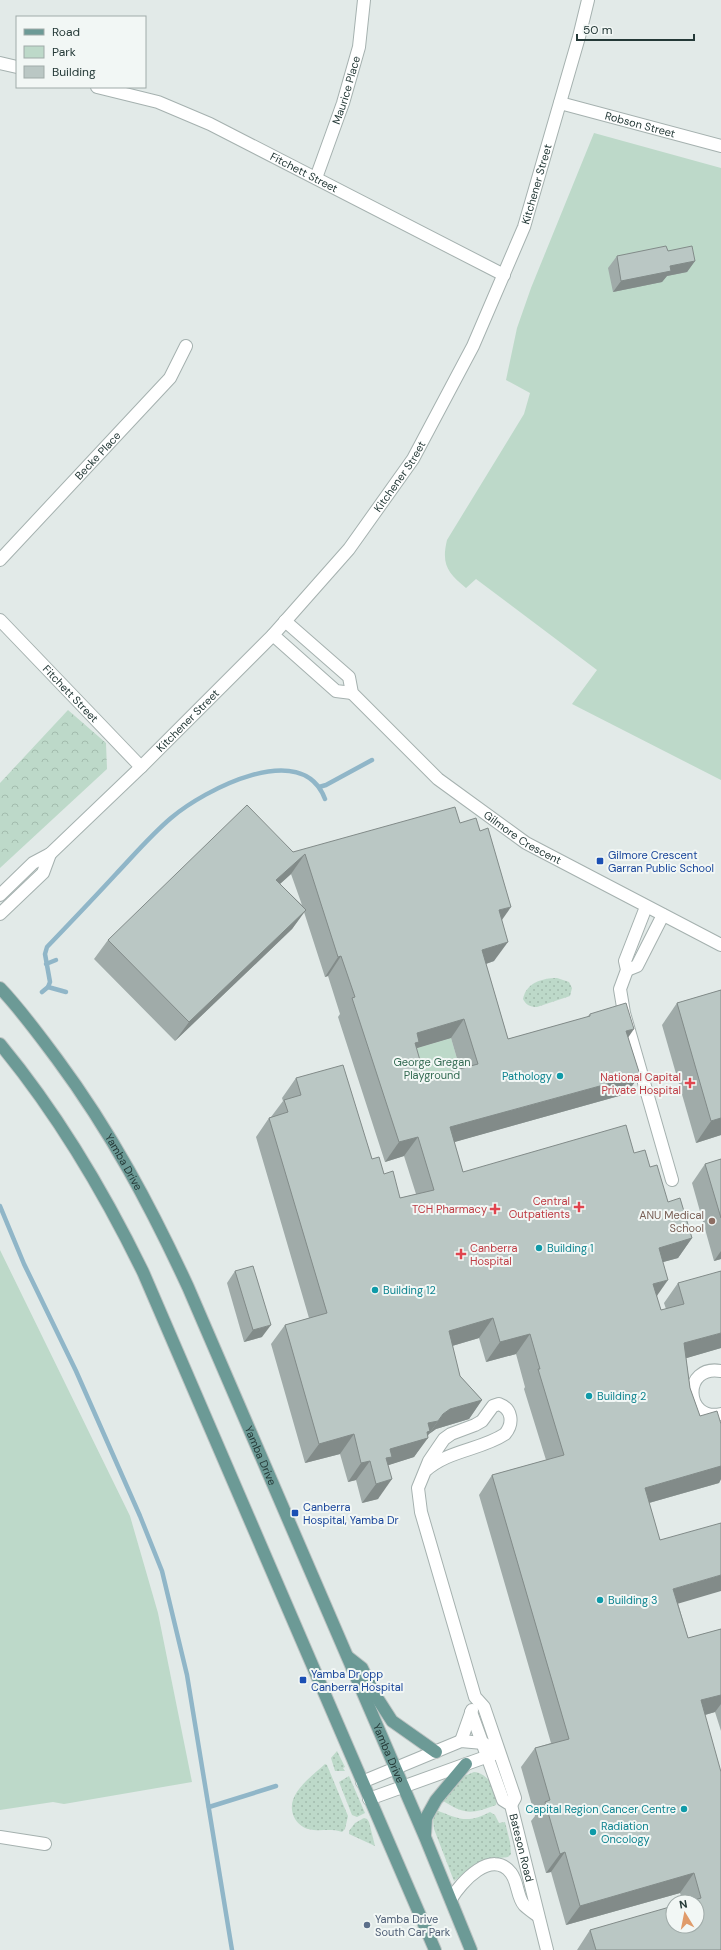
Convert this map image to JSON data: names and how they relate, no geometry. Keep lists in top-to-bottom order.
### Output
{
  "streets": {
    "main road": ["Yamba Drive"],
    "street": [
      "Maurice Place",
      "Robson Street",
      "Fitchett Street",
      "Kitchener Street",
      "Becke Place",
      "Gilmore Crescent",
      "Bateson Road"
    ]
  },
  "crossings": [
    ["Maurice Place", "Fitchett Street"],
    ["Robson Street", "Kitchener Street"],
    ["Fitchett Street", "Kitchener Street"],
    ["Kitchener Street", "Gilmore Crescent"]
  ],
  "parks": ["George Gregan Playground"],
  "places": {
    "transit": ["Gilmore Crescent Garran Public School", "Canberra Hospital, Yamba Dr", "Yamba Dr opp Canberra Hospital"],
    "other": [
      "Pathology",
      "ANU Medical School",
      "Building 1",
      "Building 12",
      "Building 2",
      "Building 3",
      "Capital Region Cancer Centre",
      "Radiation Oncology",
      "Yamba Drive South Car Park"
    ],
    "health": [
      "National Capital Private Hospital",
      "Central Outpatients",
      "TCH Pharmacy",
      "Canberra Hospital"
    ]
  },
  "legend": ["Road", "Park", "Building"],
  "scale_bar": "50 m",
  "north": "top"
}
